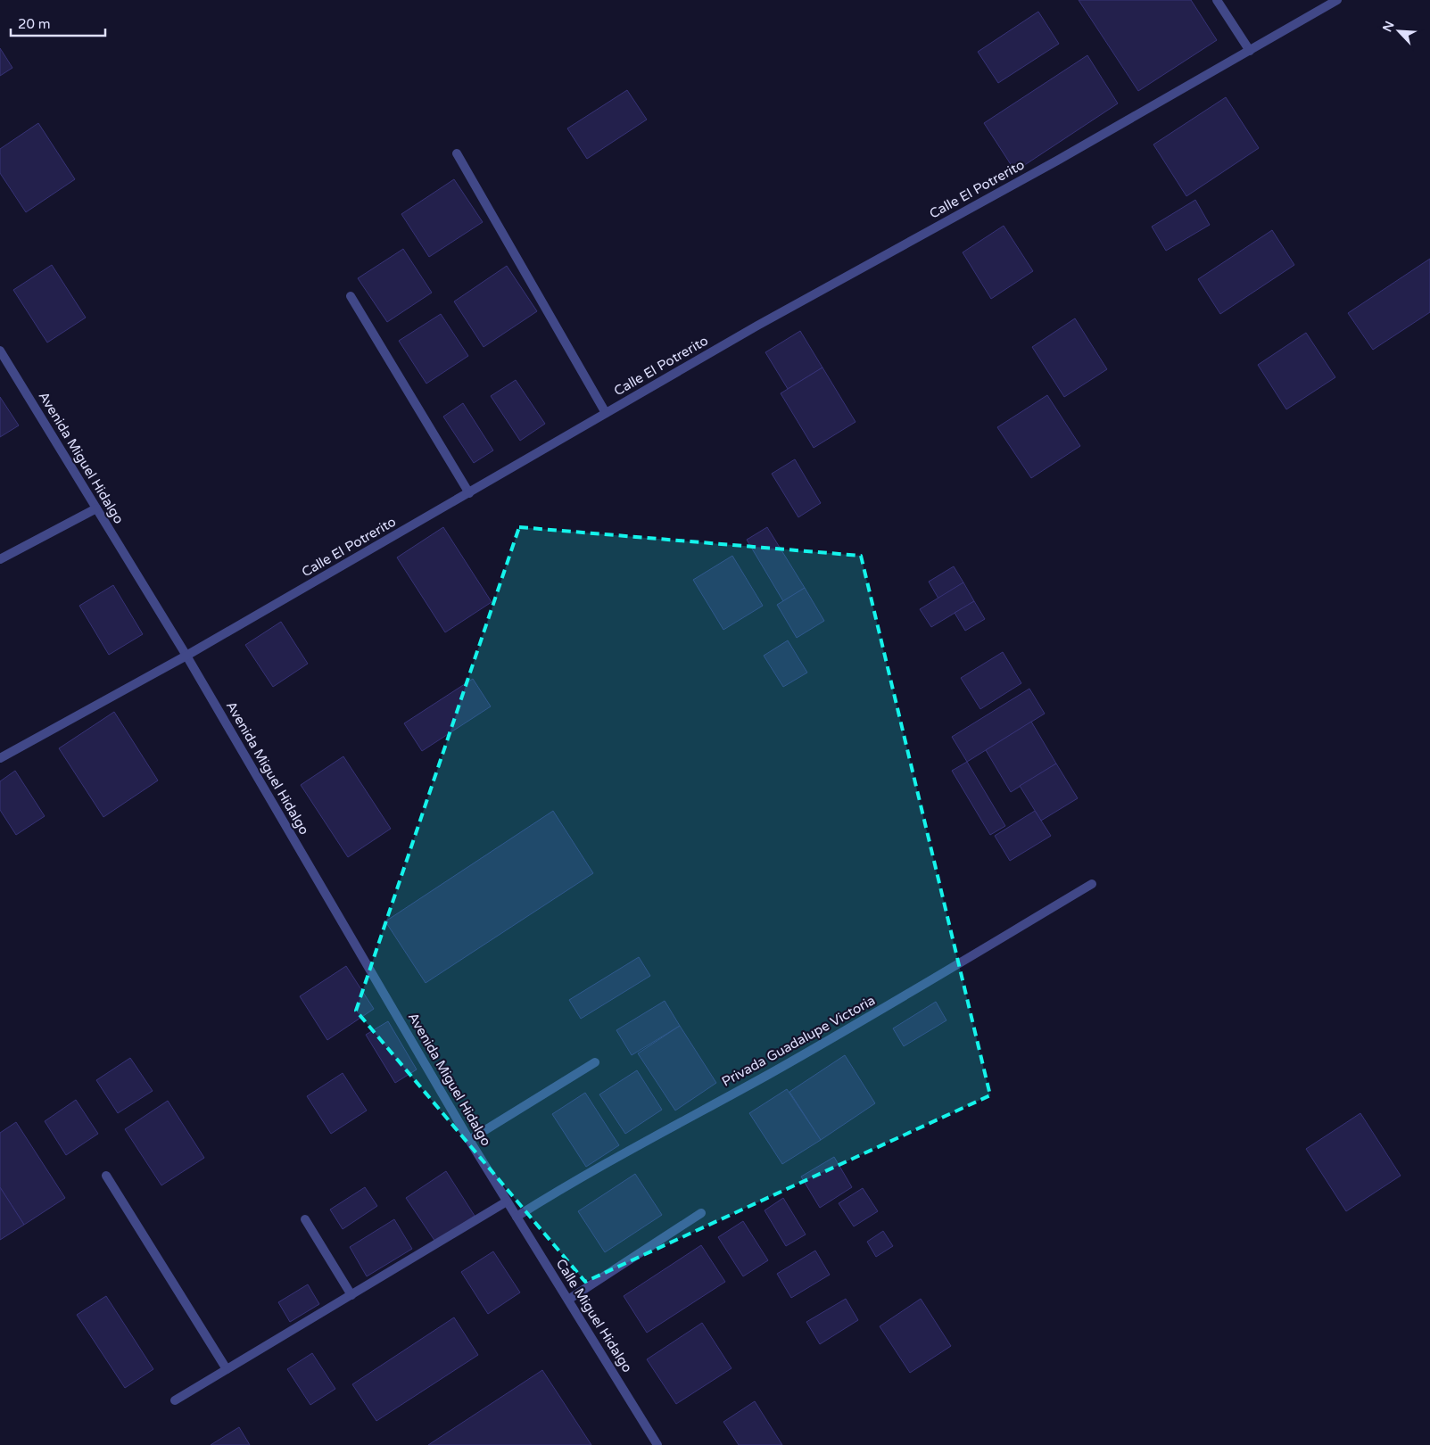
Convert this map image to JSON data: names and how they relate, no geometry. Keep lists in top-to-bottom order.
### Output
{
  "streets": {
    "street": [
      "Calle El Potrerito",
      "Avenida Miguel Hidalgo",
      "Privada Guadalupe Victoria",
      "Calle Miguel Hidalgo"
    ]
  },
  "crossings": [
    ["Calle El Potrerito", "Avenida Miguel Hidalgo"],
    ["Avenida Miguel Hidalgo", "Calle Miguel Hidalgo"],
    ["Privada Guadalupe Victoria", "Calle Miguel Hidalgo"]
  ],
  "scale_bar": "20 m",
  "north": "top left"
}
